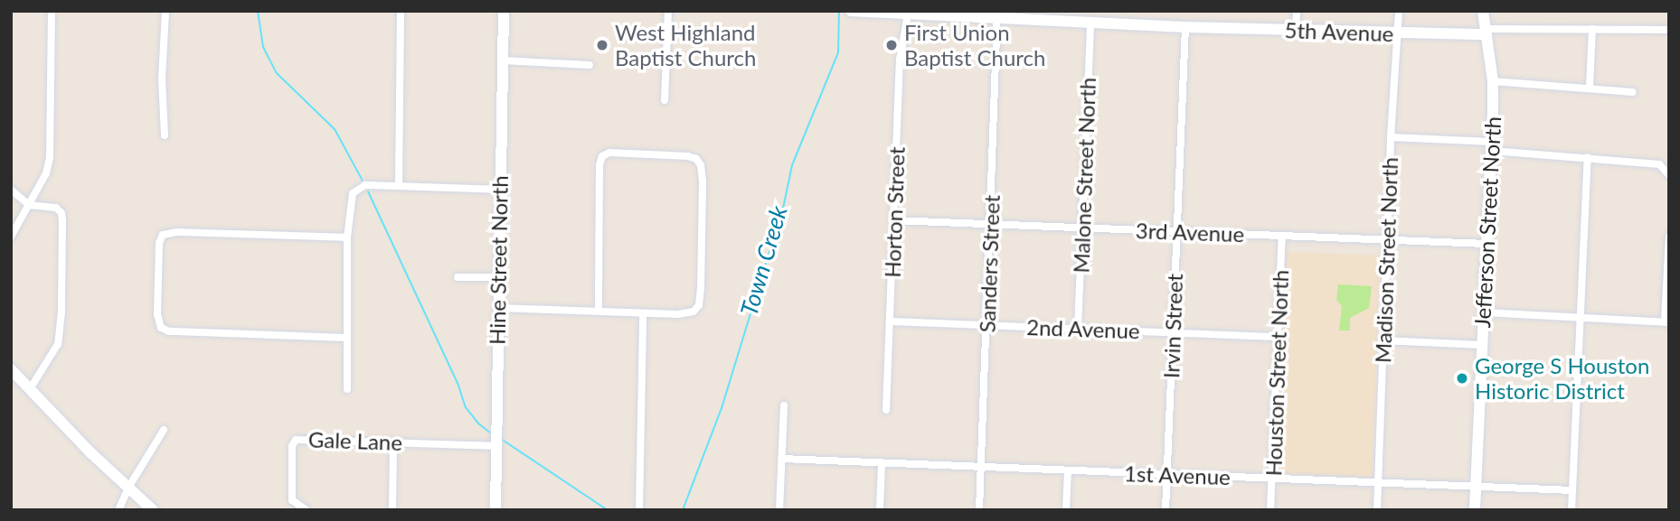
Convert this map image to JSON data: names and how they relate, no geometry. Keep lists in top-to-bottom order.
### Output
{
  "streets": {
    "street": [
      "5th Avenue",
      "Malone Street North",
      "Horton Street",
      "Jefferson Street North",
      "3rd Avenue",
      "Hine Street North",
      "Madison Street North",
      "Sanders Street",
      "Irvin Street",
      "2nd Avenue",
      "Houston Street North",
      "Gale Lane",
      "1st Avenue"
    ]
  },
  "crossings": [
    ["5th Avenue", "Malone Street North"],
    ["5th Avenue", "Horton Street"],
    ["5th Avenue", "Jefferson Street North"],
    ["5th Avenue", "Madison Street North"],
    ["5th Avenue", "Sanders Street"],
    ["5th Avenue", "Irvin Street"],
    ["Malone Street North", "3rd Avenue"],
    ["Malone Street North", "2nd Avenue"],
    ["Horton Street", "3rd Avenue"],
    ["Horton Street", "2nd Avenue"],
    ["Jefferson Street North", "3rd Avenue"],
    ["Jefferson Street North", "1st Avenue"],
    ["3rd Avenue", "Madison Street North"],
    ["3rd Avenue", "Sanders Street"],
    ["3rd Avenue", "Irvin Street"],
    ["3rd Avenue", "Houston Street North"],
    ["Hine Street North", "Gale Lane"],
    ["Madison Street North", "1st Avenue"],
    ["Sanders Street", "2nd Avenue"],
    ["Sanders Street", "1st Avenue"],
    ["Irvin Street", "2nd Avenue"],
    ["Irvin Street", "1st Avenue"],
    ["2nd Avenue", "Houston Street North"],
    ["Houston Street North", "1st Avenue"]
  ],
  "water": ["Town Creek"],
  "places": ["West Highland Baptist Church", "First Union Baptist Church", "George S Houston Historic District"]
}
